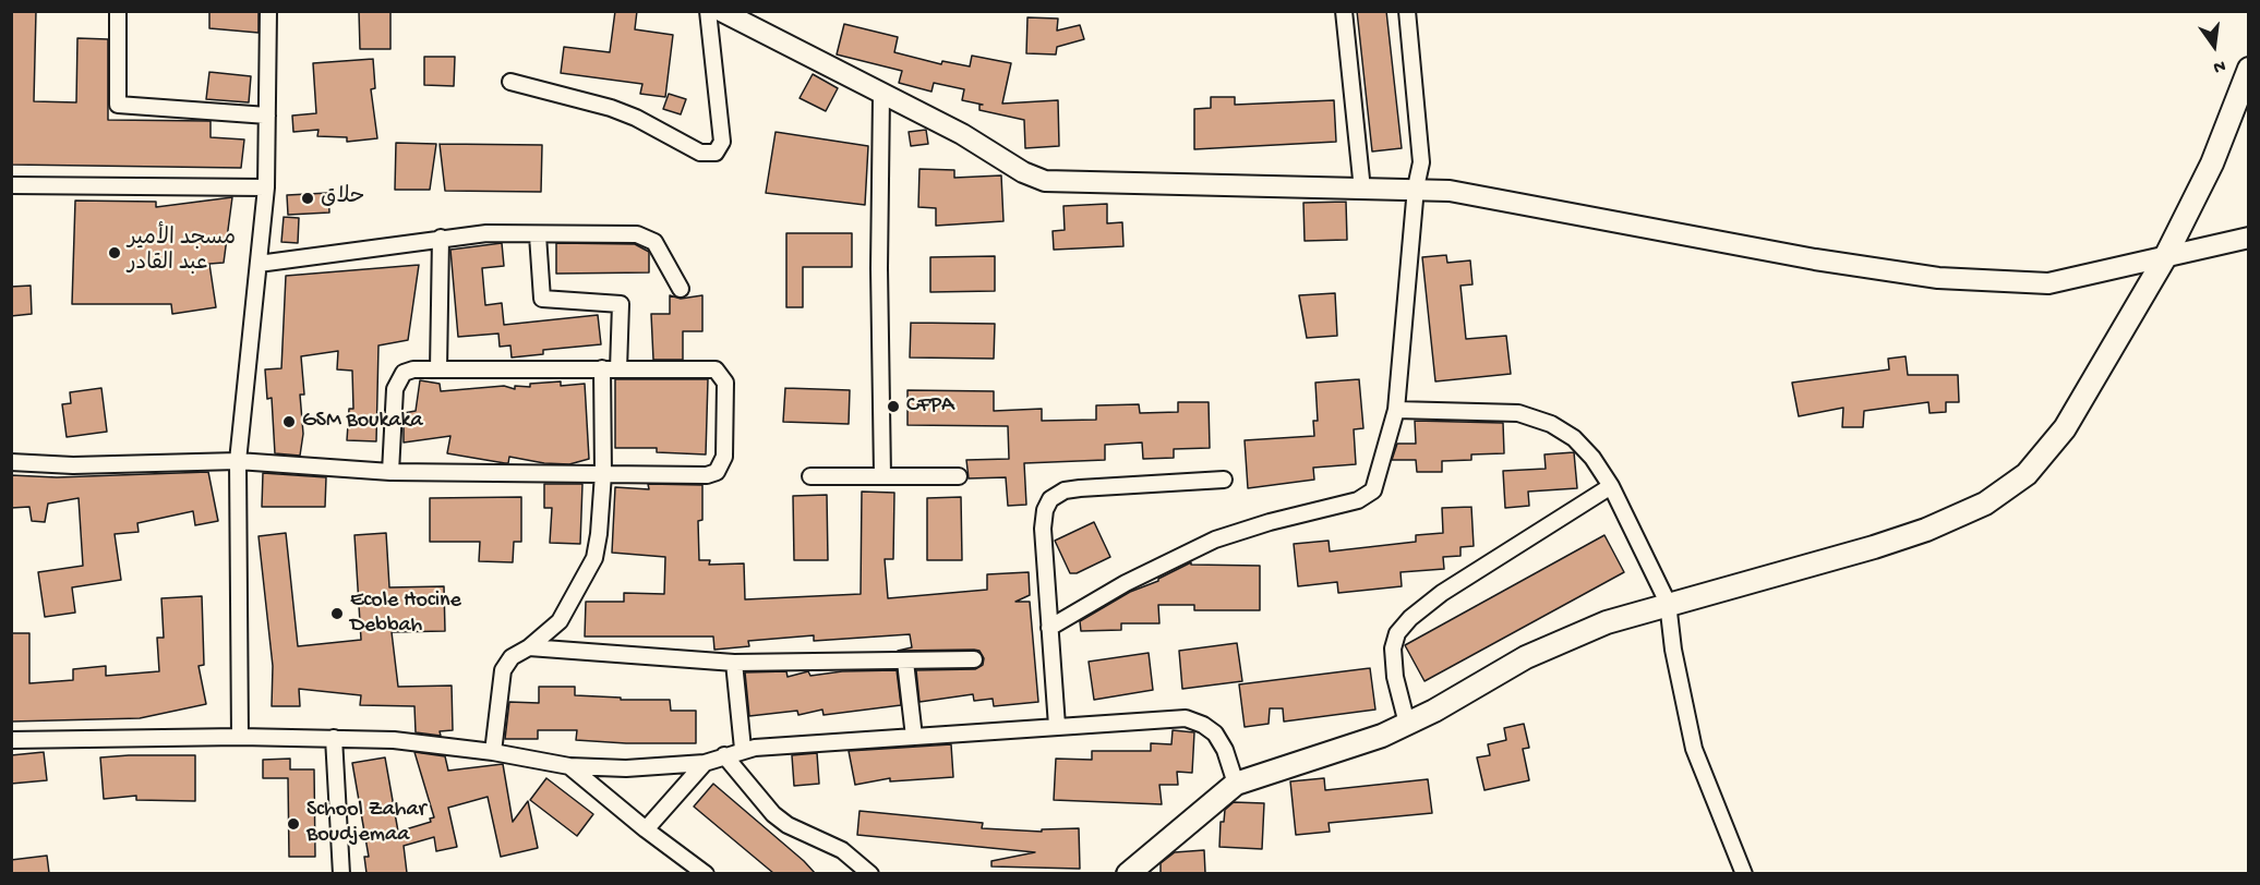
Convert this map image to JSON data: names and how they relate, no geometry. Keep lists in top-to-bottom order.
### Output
{
  "places": [
    "حلاق",
    "مسجد الأمير عبد القادر",
    "CFPA",
    "GSM Boukaka",
    "Ecole Hocine Debbah",
    "School Zahar Boudjemaa"
  ],
  "north": "bottom"
}
